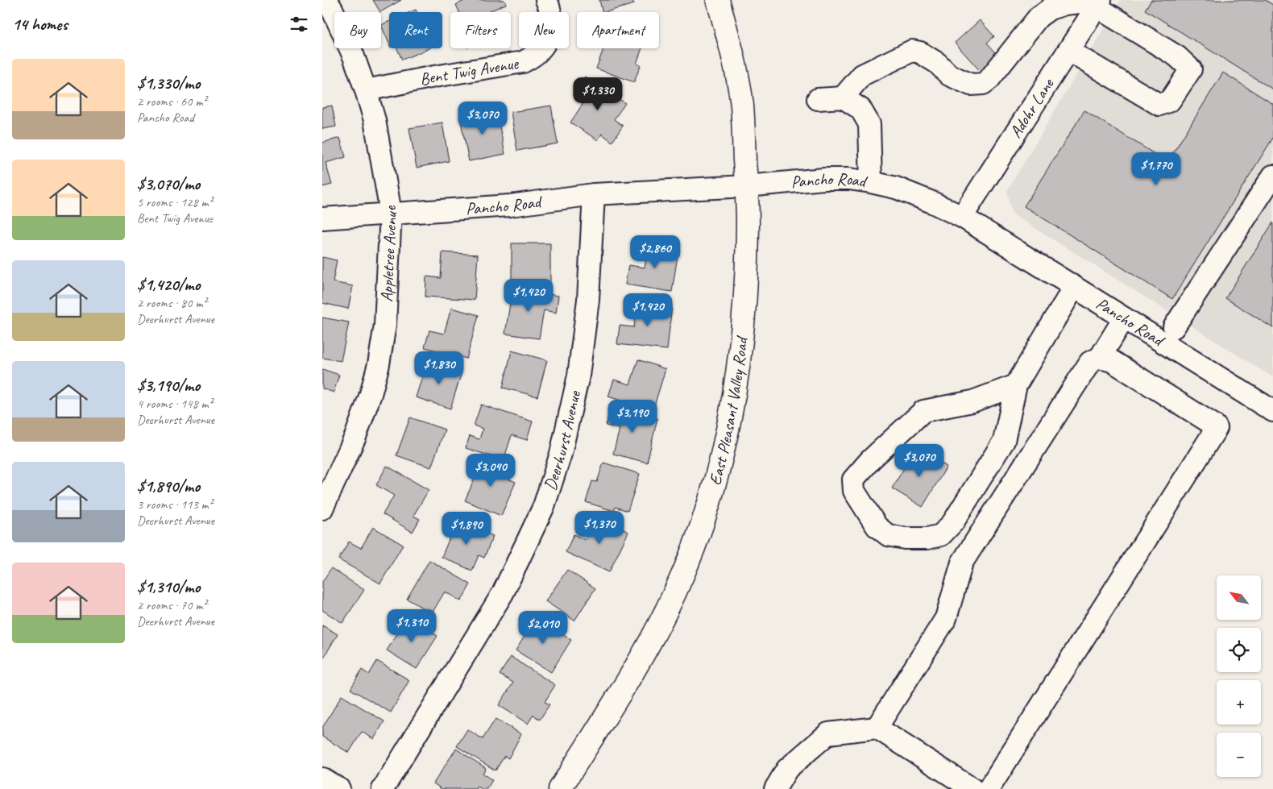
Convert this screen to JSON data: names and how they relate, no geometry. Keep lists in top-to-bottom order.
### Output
{
  "streets": {
    "main road": ["East Pleasant Valley Road"],
    "street": [
      "Bent Twig Avenue",
      "Adohr Lane",
      "Pancho Road",
      "Appletree Avenue",
      "Deerhurst Avenue"
    ]
  },
  "crossings": [
    ["Bent Twig Avenue", "Appletree Avenue"],
    ["Adohr Lane", "Pancho Road"],
    ["Pancho Road", "Appletree Avenue"],
    ["Pancho Road", "East Pleasant Valley Road"],
    ["Pancho Road", "Deerhurst Avenue"]
  ],
  "north": "top left",
  "page": {
    "heading": "14 homes",
    "chip": [
      "Buy",
      "Rent",
      "Filters",
      "New",
      "Apartment"
    ],
    "list": [
      {
        "name": "$1,330/mo",
        "note": "2 rooms · 60 m² · Pancho Road"
      },
      {
        "name": "$3,070/mo",
        "note": "5 rooms · 128 m² · Bent Twig Avenue"
      },
      {
        "name": "$1,420/mo",
        "note": "2 rooms · 80 m² · Deerhurst Avenue"
      },
      {
        "name": "$3,190/mo",
        "note": "4 rooms · 148 m² · Deerhurst Avenue"
      },
      {
        "name": "$1,890/mo",
        "note": "3 rooms · 113 m² · Deerhurst Avenue"
      },
      {
        "name": "$1,310/mo",
        "note": "2 rooms · 70 m² · Deerhurst Avenue"
      }
    ],
    "price": [
      "$1,330",
      "$3,070",
      "$1,770",
      "$2,860",
      "$1,420",
      "$1,420",
      "$1,830",
      "$3,190",
      "$3,070",
      "$3,040",
      "$1,370",
      "$1,890",
      "$1,310",
      "$2,010"
    ],
    "map_buttons": ["+", "−"]
  }
}
